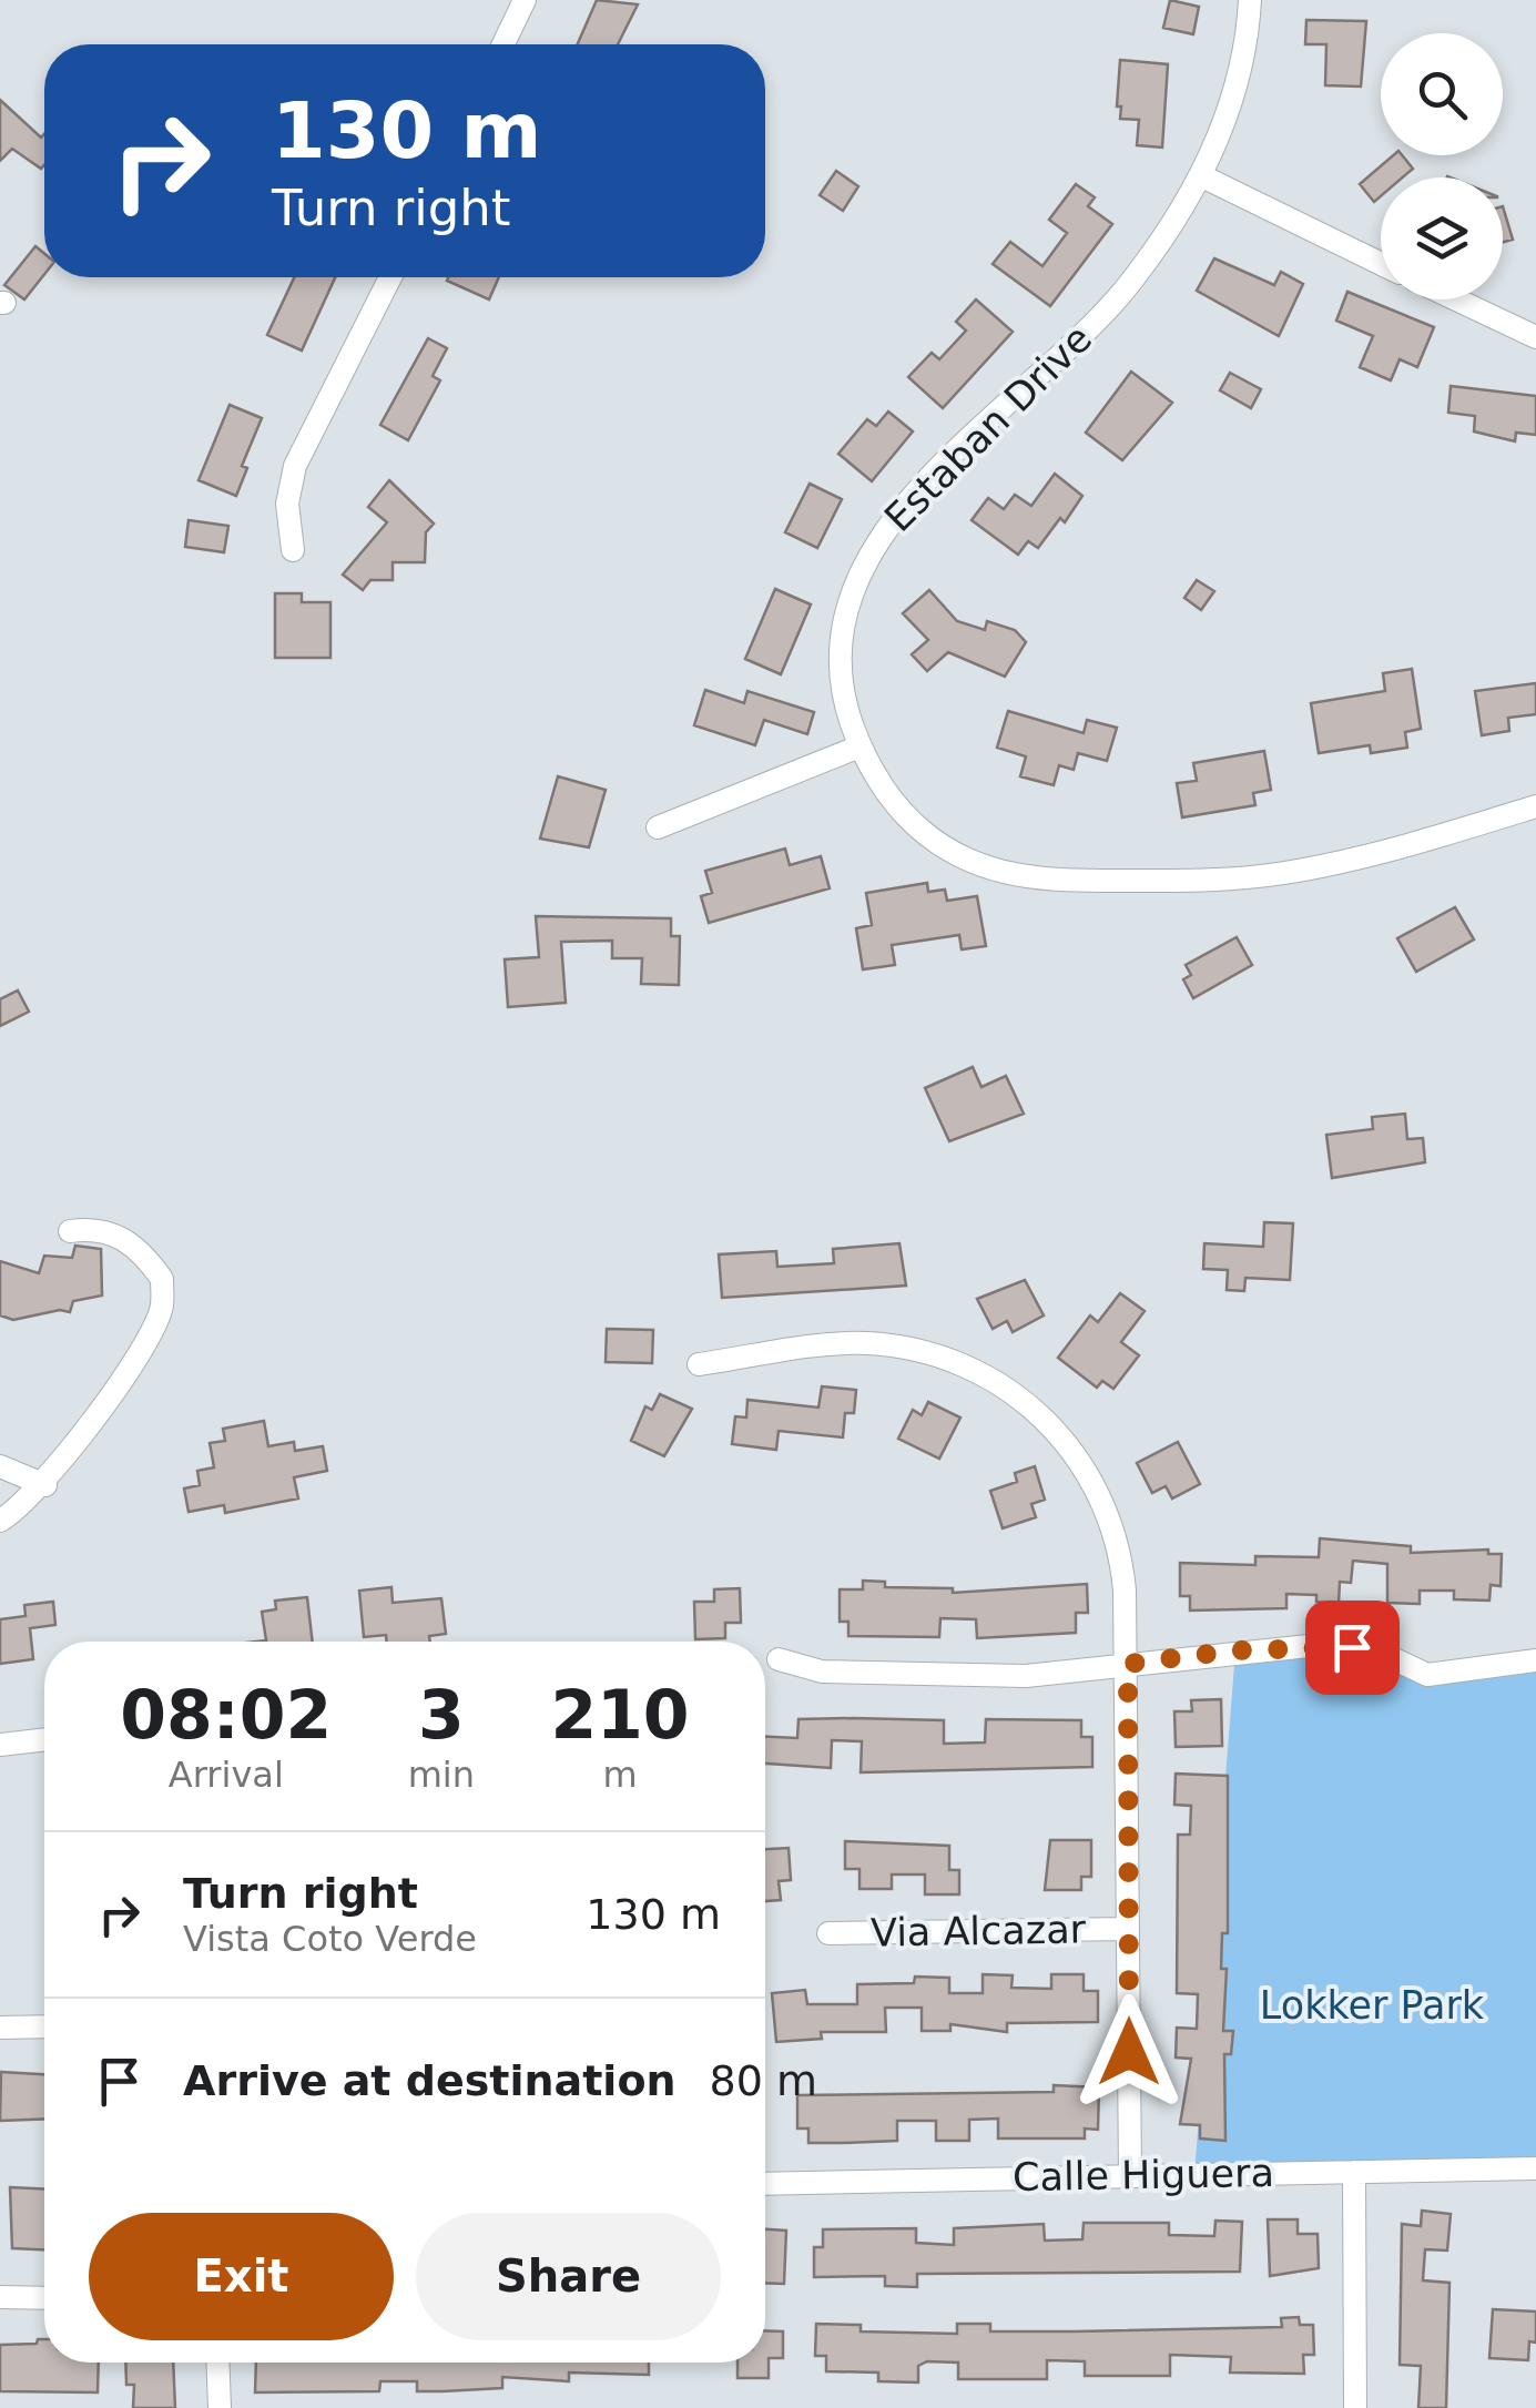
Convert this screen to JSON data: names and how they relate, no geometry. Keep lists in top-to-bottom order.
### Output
{
  "streets": {
    "street": ["Estaban Drive", "Via Alcazar", "Calle Higuera"]
  },
  "parks": ["Lokker Park"],
  "page": {
    "turn": ["130 m", "Turn right"],
    "eta": [
      "08:02",
      "Arrival",
      "3",
      "min",
      "210",
      "m"
    ],
    "list": [
      {
        "name": "Turn right",
        "note": "Vista Coto Verde",
        "value": "130 m"
      },
      {
        "name": "Arrive at destination",
        "value": "80 m"
      }
    ],
    "buttons": ["Exit", "Share"]
  }
}
